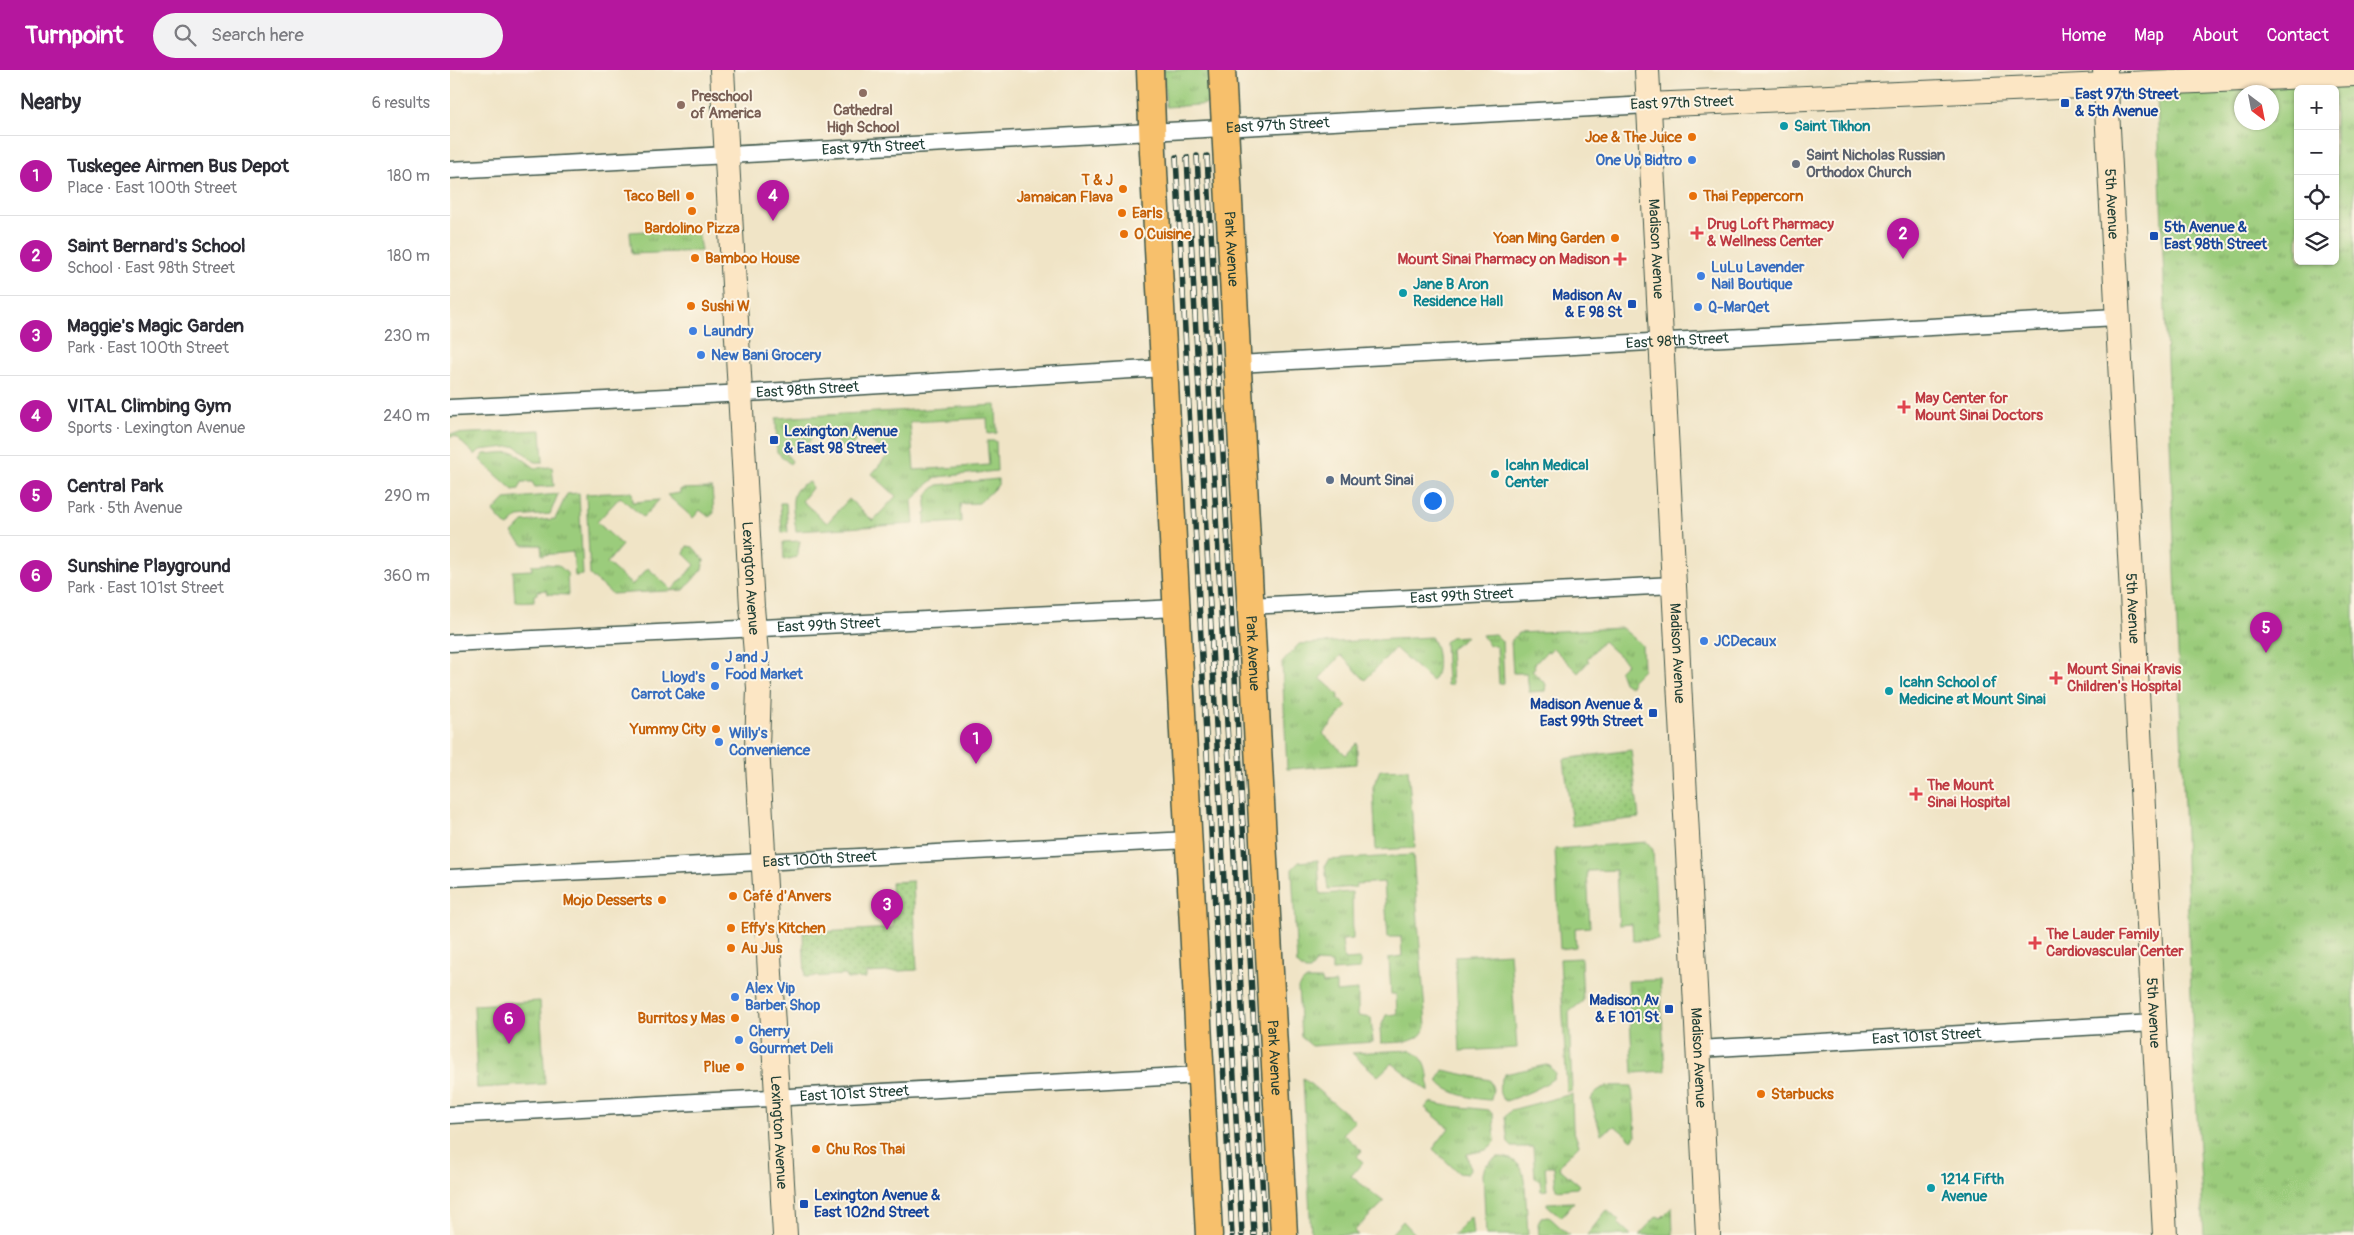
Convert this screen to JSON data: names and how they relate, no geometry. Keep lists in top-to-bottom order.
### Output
{
  "streets": {
    "main road": [
      "East 97th Street",
      "5th Avenue",
      "Park Avenue",
      "Madison Avenue",
      "Lexington Avenue"
    ],
    "street": [
      "East 98th Street",
      "East 99th Street",
      "East 100th Street",
      "East 101st Street"
    ]
  },
  "crossings": [
    ["East 97th Street", "5th Avenue"],
    ["East 97th Street", "Park Avenue"],
    ["East 97th Street", "Madison Avenue"],
    ["East 97th Street", "Lexington Avenue"],
    ["5th Avenue", "East 98th Street"],
    ["5th Avenue", "East 101st Street"],
    ["Park Avenue", "East 98th Street"],
    ["Park Avenue", "East 99th Street"],
    ["Madison Avenue", "East 98th Street"],
    ["Madison Avenue", "East 99th Street"],
    ["Madison Avenue", "East 101st Street"],
    ["East 98th Street", "Lexington Avenue"],
    ["Lexington Avenue", "East 99th Street"],
    ["Lexington Avenue", "East 100th Street"],
    ["Lexington Avenue", "East 101st Street"]
  ],
  "places": {
    "other": [
      "Cathedral High School",
      "Preschool of America",
      "Saint Tikhon",
      "Joe & The Juice",
      "One Up Bidtro",
      "Saint Nicholas Russian Orthodox Church",
      "T & J Jamaican Flava",
      "Taco Bell",
      "Thai Peppercorn",
      "Bardolino Pizza",
      "Earls",
      "O Cuisine",
      "Yoan Ming Garden",
      "Bamboo House",
      "LuLu Lavender Nail Boutique",
      "Jane B Aron Residence Hall",
      "Sushi W",
      "Q-MarQet",
      "Laundry",
      "New Bani Grocery",
      "Icahn Medical Center",
      "Mount Sinai",
      "JCDecaux",
      "J and J Food Market",
      "Lloyd's Carrot Cake",
      "Icahn School of Medicine at Mount Sinai",
      "Yummy City",
      "Willy's Convenience",
      "Café d'Anvers",
      "Mojo Desserts",
      "Effy's Kitchen",
      "Au Jus",
      "Alex Vip Barber Shop",
      "Burritos y Mas",
      "Cherry Gourmet Deli",
      "Plue",
      "Starbucks",
      "Chu Ros Thai",
      "1214 Fifth Avenue"
    ],
    "transit": [
      "East 97th Street & 5th Avenue",
      "5th Avenue & East 98th Street",
      "Madison Av & E 98 St",
      "Lexington Avenue & East 98 Street",
      "Madison Avenue & East 99th Street",
      "Madison Av & E 101 St",
      "Lexington Avenue & East 102nd Street"
    ],
    "health": [
      "Drug Loft Pharmacy & Wellness Center",
      "Mount Sinai Pharmacy on Madison",
      "May Center for Mount Sinai Doctors",
      "Mount Sinai Kravis Children's Hospital",
      "The Mount Sinai Hospital",
      "The Lauder Family Cardiovascular Center"
    ]
  },
  "north": "bottom right",
  "page": {
    "header": "Turnpoint",
    "search": "Search here",
    "nav": [
      "Home",
      "Map",
      "About",
      "Contact"
    ],
    "heading": ["Nearby", "6 results"],
    "map_buttons": ["+", "−"],
    "list": [
      {
        "mark": "1",
        "name": "Tuskegee Airmen Bus Depot",
        "note": "Place · East 100th Street",
        "value": "180 m"
      },
      {
        "mark": "2",
        "name": "Saint Bernard's School",
        "note": "School · East 98th Street",
        "value": "180 m"
      },
      {
        "mark": "3",
        "name": "Maggie's Magic Garden",
        "note": "Park · East 100th Street",
        "value": "230 m"
      },
      {
        "mark": "4",
        "name": "VITAL Climbing Gym",
        "note": "Sports · Lexington Avenue",
        "value": "240 m"
      },
      {
        "mark": "5",
        "name": "Central Park",
        "note": "Park · 5th Avenue",
        "value": "290 m"
      },
      {
        "mark": "6",
        "name": "Sunshine Playground",
        "note": "Park · East 101st Street",
        "value": "360 m"
      }
    ],
    "pins": [
      "4",
      "2",
      "5",
      "1",
      "3",
      "6"
    ]
  }
}
